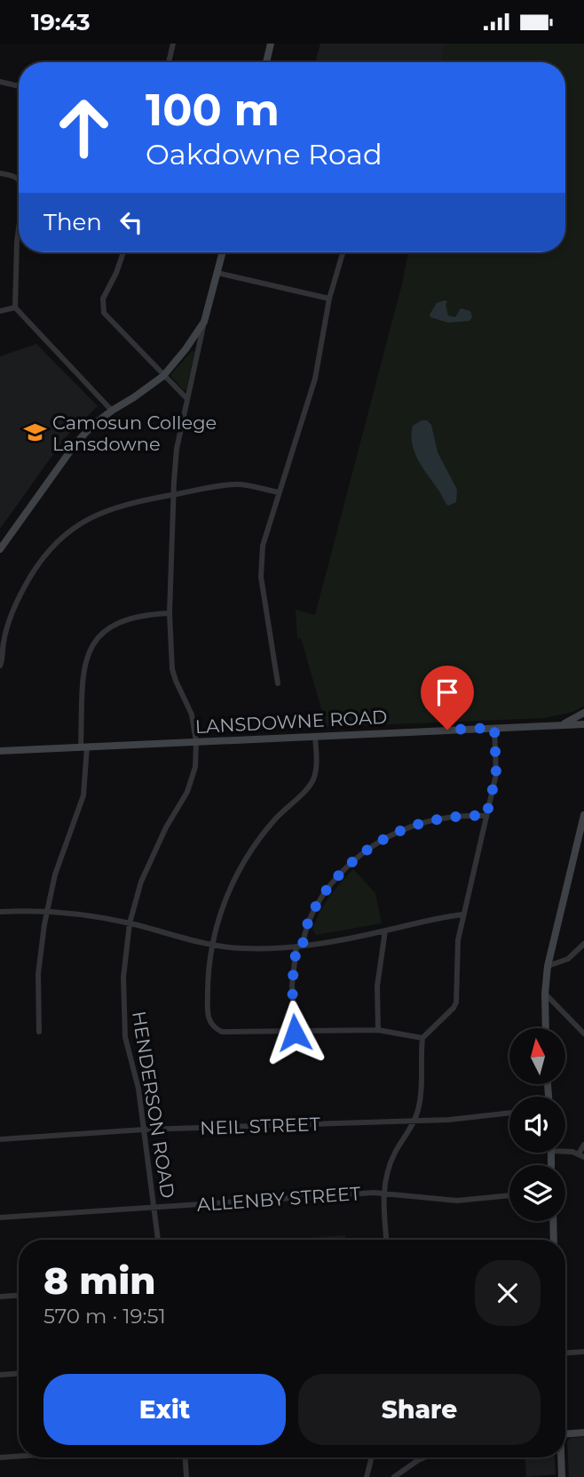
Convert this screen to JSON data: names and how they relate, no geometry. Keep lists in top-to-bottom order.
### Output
{
  "streets": {
    "main road": ["LANSDOWNE ROAD", "HENDERSON ROAD"],
    "street": ["NEIL STREET", "ALLENBY STREET"]
  },
  "crossings": [
    ["LANSDOWNE ROAD", "HENDERSON ROAD"],
    ["HENDERSON ROAD", "NEIL STREET"],
    ["HENDERSON ROAD", "ALLENBY STREET"]
  ],
  "places": {
    "school or university": ["Camosun College Lansdowne"]
  },
  "north": "top",
  "page": {
    "status": "19:43",
    "turn": ["100 m", "Oakdowne Road"],
    "then": "Then",
    "heading": ["8 min", "570 m · 19:51"],
    "buttons": ["Exit", "Share"]
  }
}
